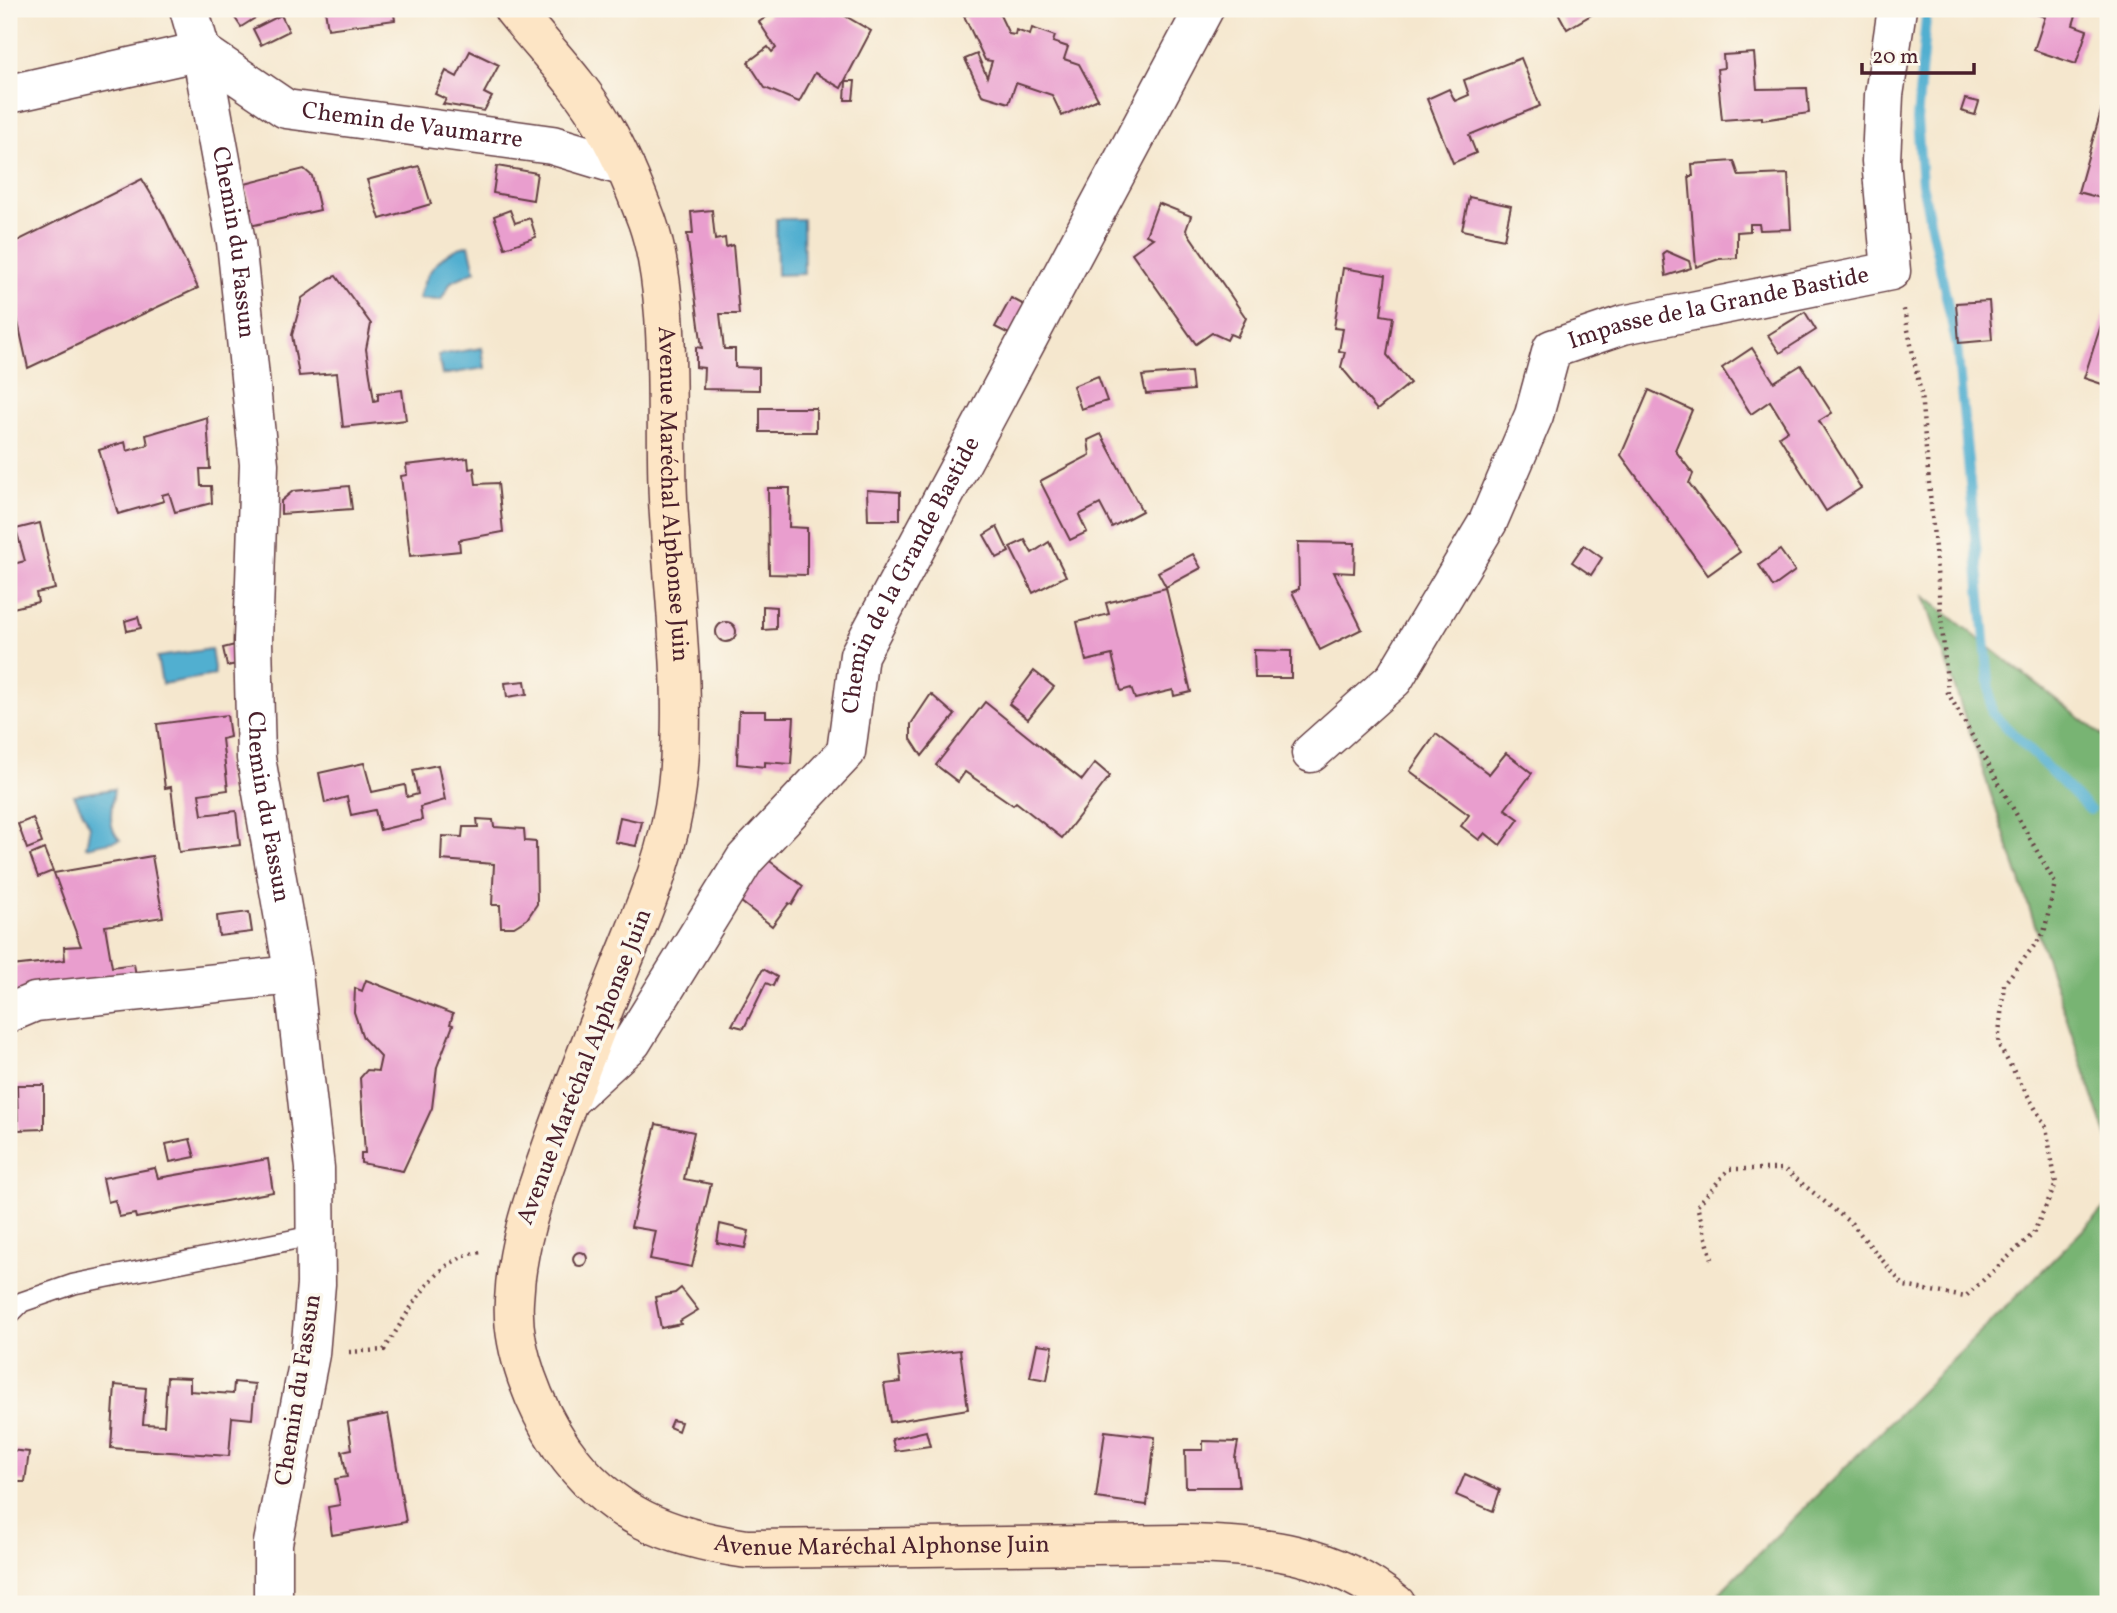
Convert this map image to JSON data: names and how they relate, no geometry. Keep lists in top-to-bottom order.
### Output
{
  "streets": {
    "main road": ["Avenue Maréchal Alphonse Juin"],
    "street": [
      "Chemin de Vaumarre",
      "Chemin du Fassun",
      "Impasse de la Grande Bastide",
      "Chemin de la Grande Bastide"
    ]
  },
  "crossings": [
    ["Chemin de Vaumarre", "Chemin du Fassun"],
    ["Chemin de Vaumarre", "Avenue Maréchal Alphonse Juin"],
    ["Avenue Maréchal Alphonse Juin", "Chemin de la Grande Bastide"]
  ],
  "scale_bar": "20 m"
}
